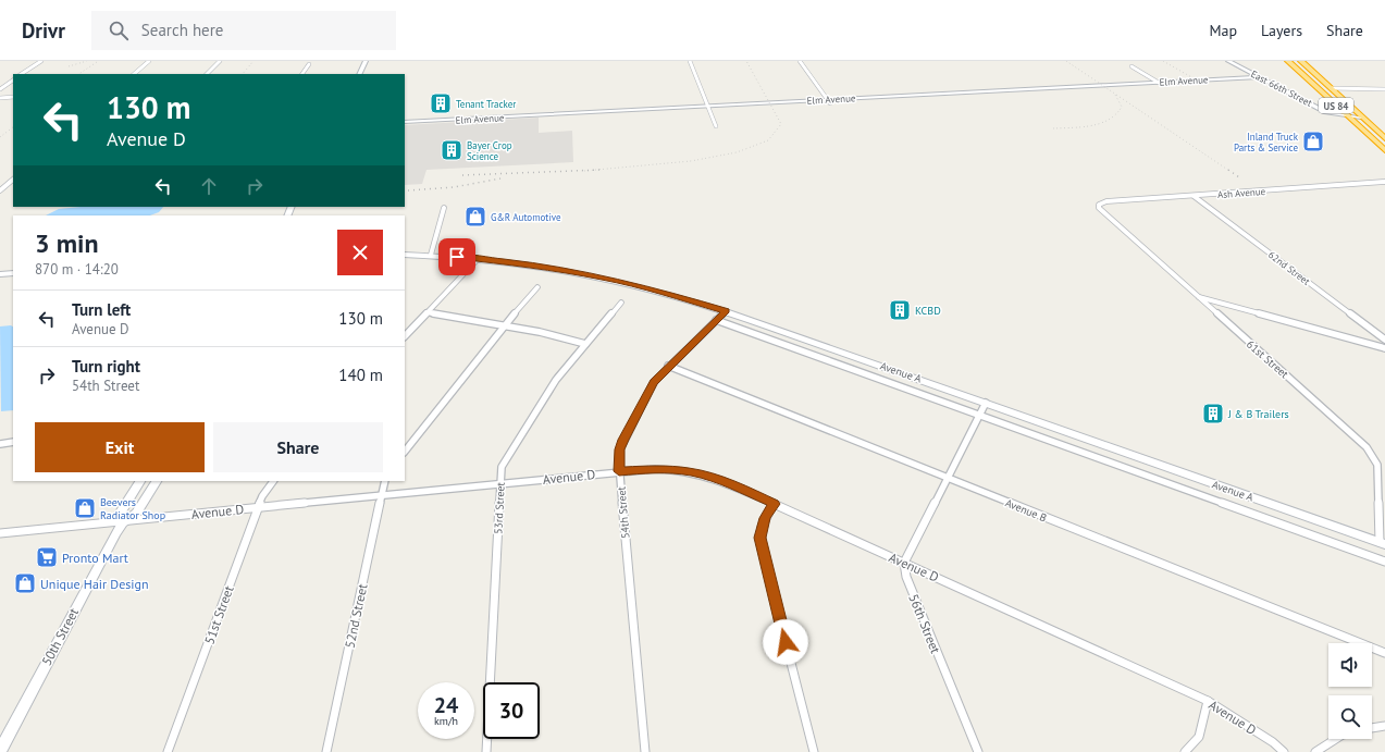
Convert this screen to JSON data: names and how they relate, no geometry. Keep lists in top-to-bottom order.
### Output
{
  "streets": {
    "highway": ["US 84"],
    "street": [
      "Elm Avenue",
      "East 66th Street",
      "Ash Avenue",
      "62nd Street",
      "61st Street",
      "Avenue A",
      "Avenue D",
      "53rd Street",
      "Avenue B",
      "54th Street",
      "51st Street",
      "52nd Street",
      "56th Street",
      "50th Street"
    ]
  },
  "crossings": [
    ["Elm Avenue", "East 66th Street"],
    ["East 66th Street", "US 84"],
    ["Ash Avenue", "62nd Street"],
    ["Ash Avenue", "61st Street"],
    ["61st Street", "Avenue A"],
    ["Avenue A", "54th Street"],
    ["Avenue D", "53rd Street"],
    ["Avenue D", "54th Street"],
    ["Avenue D", "51st Street"],
    ["Avenue D", "52nd Street"],
    ["Avenue D", "56th Street"],
    ["Avenue D", "50th Street"],
    ["Avenue B", "54th Street"]
  ],
  "places": {
    "building": [
      "Tenant Tracker",
      "Bayer Crop Science",
      "KCBD",
      "J & B Trailers"
    ],
    "shop": [
      "Inland Truck Parts & Service",
      "G&R Automotive",
      "Beevers Radiator Shop",
      "Unique Hair Design"
    ],
    "supermarket": ["Pronto Mart"]
  },
  "page": {
    "header": "Drivr",
    "search": "Search here",
    "nav": ["Map", "Layers", "Share"],
    "turn": ["130 m", "Avenue D"],
    "heading": ["3 min", "870 m · 14:20"],
    "list": [
      {
        "name": "Turn left",
        "note": "Avenue D",
        "value": "130 m"
      },
      {
        "name": "Turn right",
        "note": "54th Street",
        "value": "140 m"
      }
    ],
    "buttons": ["Exit", "Share"],
    "speed": "24 km/h",
    "limit": "30"
  }
}
